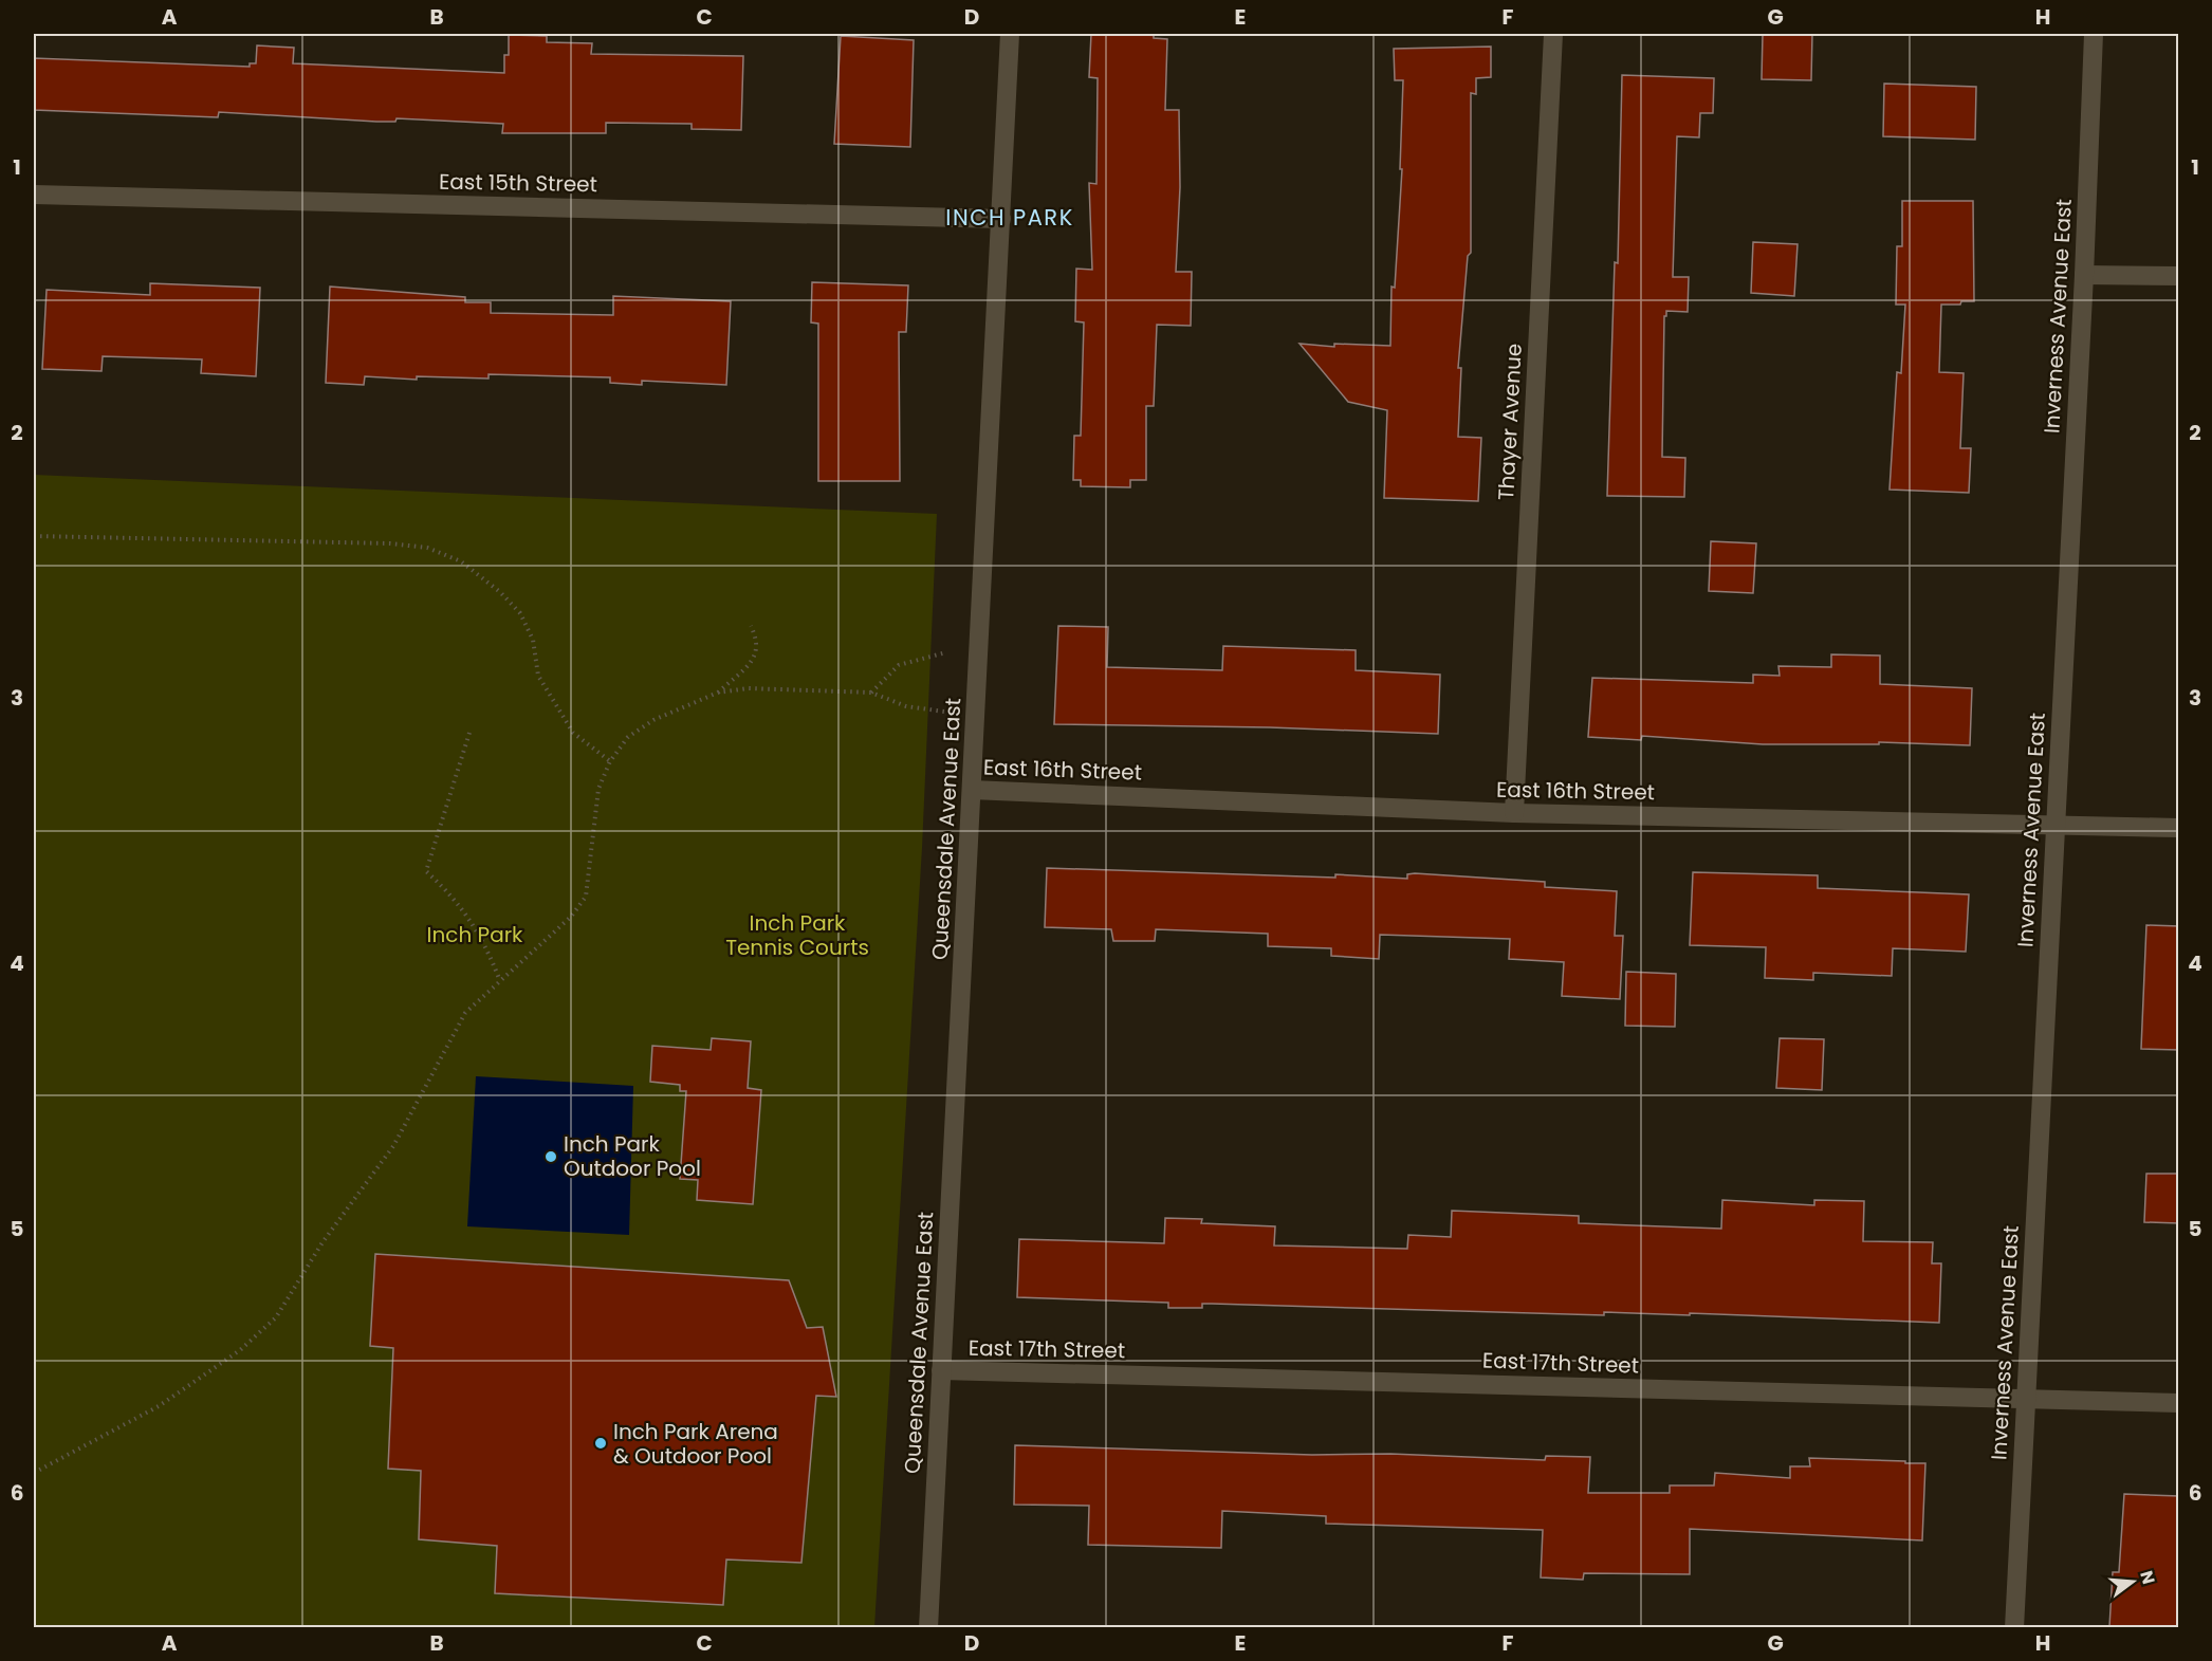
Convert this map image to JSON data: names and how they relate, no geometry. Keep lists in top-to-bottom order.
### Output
{
  "streets": {
    "street": [
      "East 15th Street",
      "Inverness Avenue East",
      "Thayer Avenue",
      "East 16th Street",
      "Queensdale Avenue East",
      "East 17th Street"
    ]
  },
  "crossings": [
    ["East 15th Street", "Queensdale Avenue East"],
    ["Inverness Avenue East", "East 16th Street"],
    ["Inverness Avenue East", "East 17th Street"],
    ["Thayer Avenue", "East 16th Street"],
    ["East 16th Street", "Queensdale Avenue East"],
    ["Queensdale Avenue East", "East 17th Street"]
  ],
  "districts": ["INCH PARK"],
  "parks": ["Inch Park Tennis Courts", "Inch Park"],
  "places": ["Inch Park Outdoor Pool", "Inch Park Arena & Outdoor Pool"],
  "north": "right",
  "grid": {
    "columns": [
      "A",
      "B",
      "C",
      "D",
      "E",
      "F",
      "G",
      "H"
    ],
    "rows": [
      "1",
      "2",
      "3",
      "4",
      "5",
      "6"
    ]
  }
}
